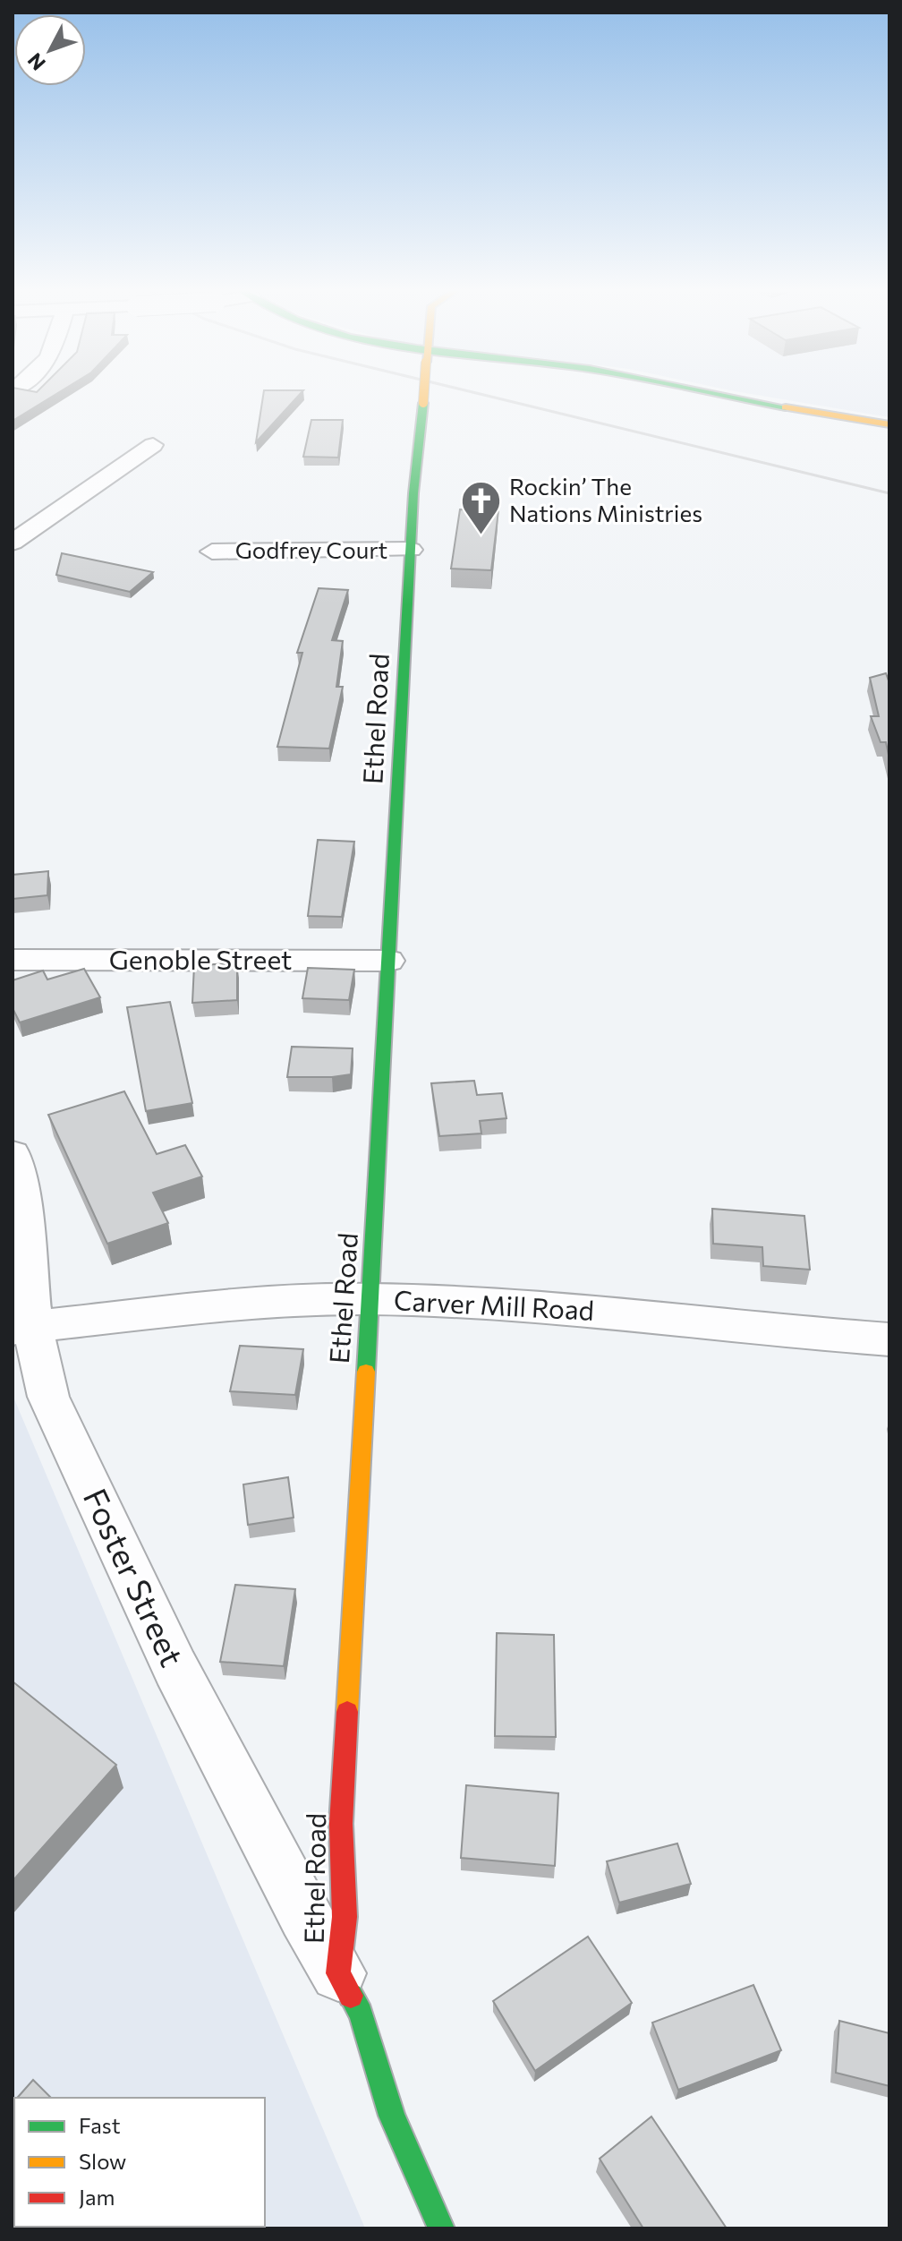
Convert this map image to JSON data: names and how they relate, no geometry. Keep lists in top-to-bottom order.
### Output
{
  "streets": {
    "street": [
      "Godfrey Court",
      "Ethel Road",
      "Genoble Street",
      "Carver Mill Road",
      "Foster Street"
    ]
  },
  "crossings": [
    ["Godfrey Court", "Ethel Road"],
    ["Ethel Road", "Genoble Street"],
    ["Ethel Road", "Carver Mill Road"],
    ["Ethel Road", "Foster Street"],
    ["Carver Mill Road", "Foster Street"]
  ],
  "places": {
    "church": ["Rockin’ The Nations Ministries"]
  },
  "legend": ["Fast", "Slow", "Jam"],
  "north": "bottom left"
}
